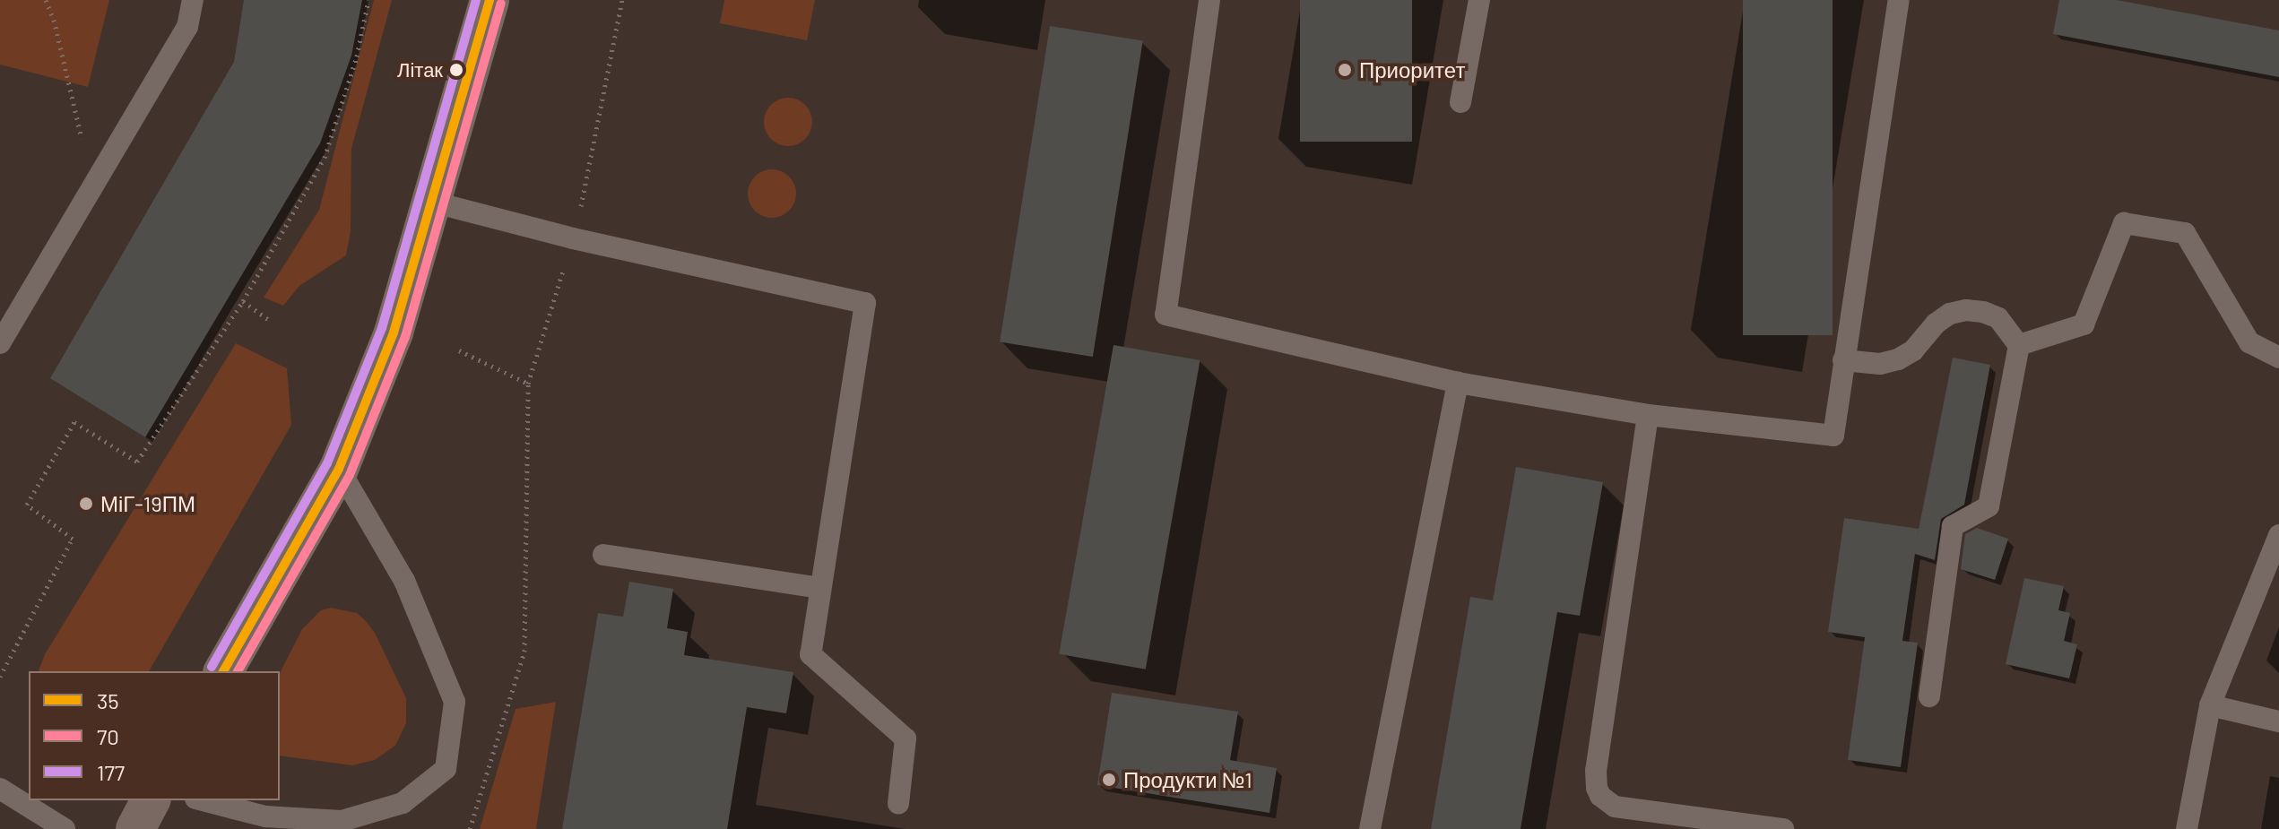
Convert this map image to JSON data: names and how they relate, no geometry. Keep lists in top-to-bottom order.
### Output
{
  "places": [
    "Літак",
    "Приоритет",
    "МіГ-19ПМ",
    "Продукти №1"
  ],
  "lines": ["transit line 35", "transit line 177", "transit line 70"],
  "legend": ["35", "70", "177"]
}
